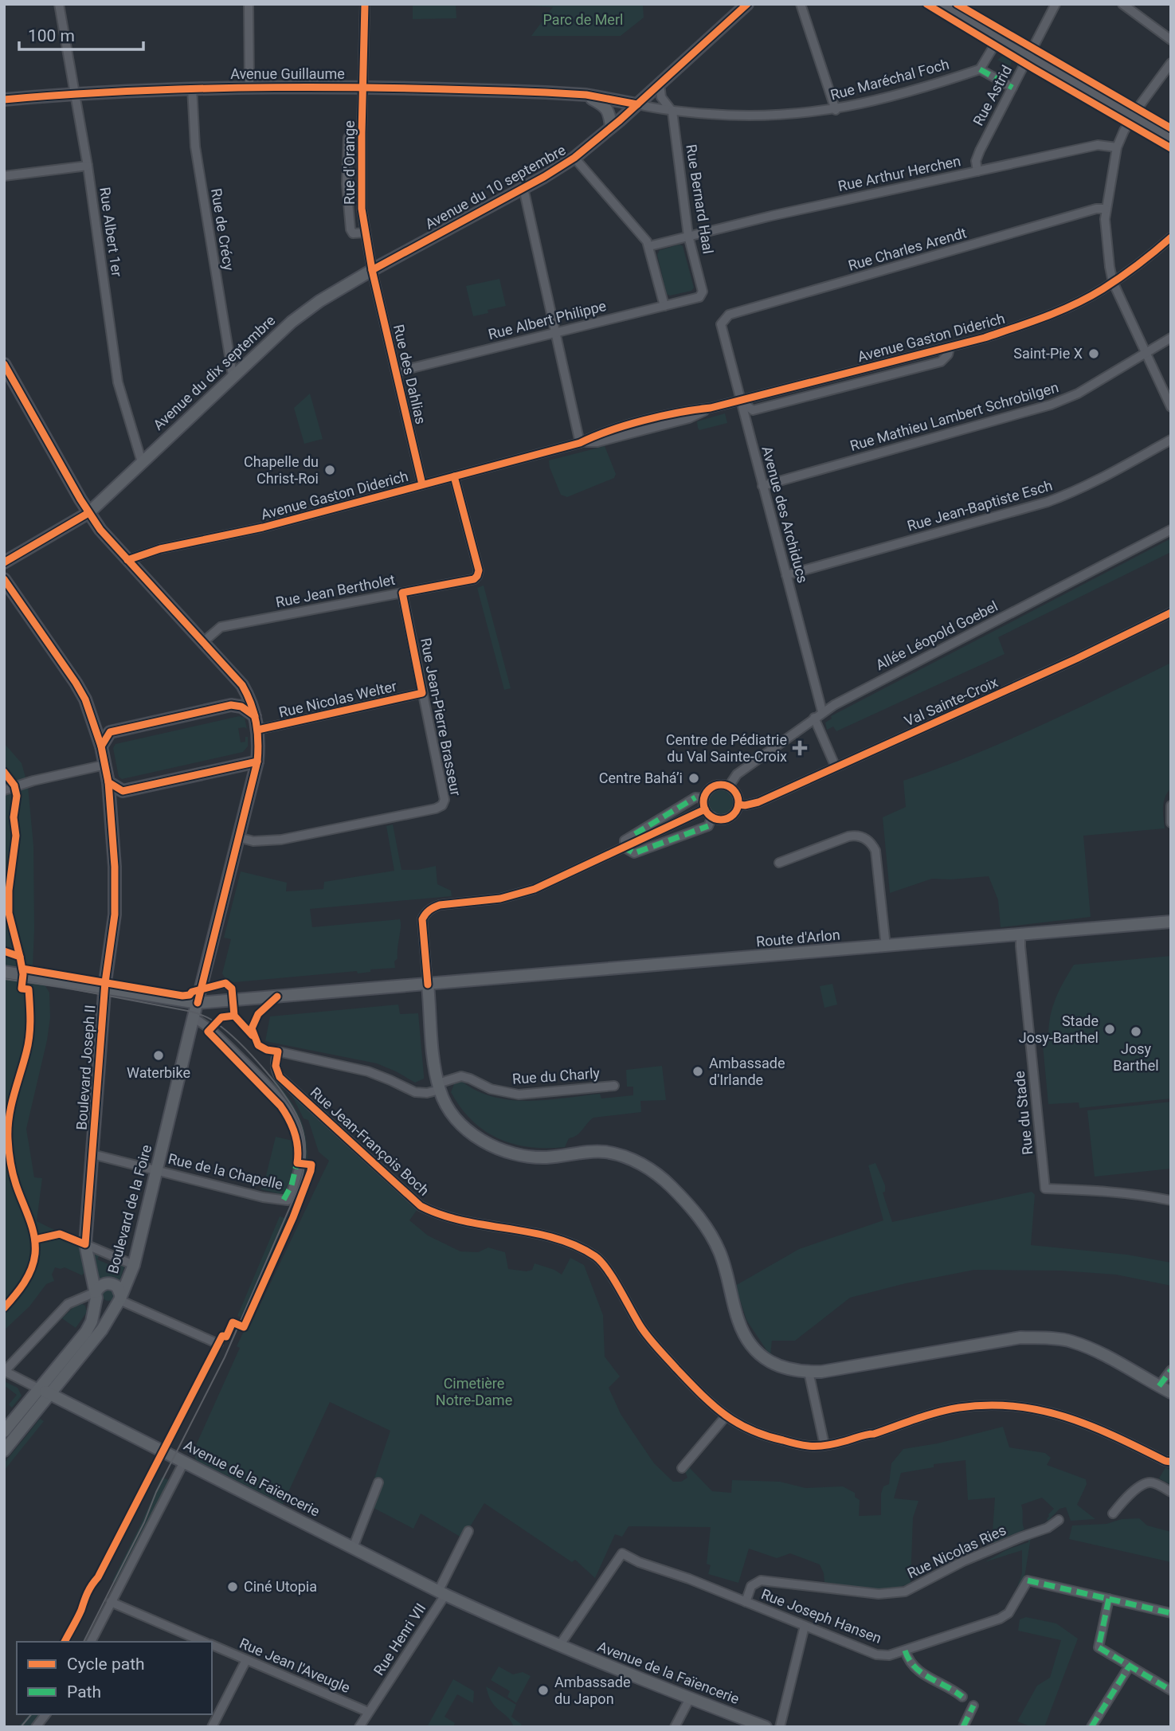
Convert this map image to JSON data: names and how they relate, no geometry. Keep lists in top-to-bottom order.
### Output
{
  "streets": {
    "main road": [
      "Avenue Guillaume",
      "Avenue du 10 septembre",
      "Avenue du dix septembre",
      "Route d'Arlon",
      "Boulevard Joseph II",
      "Boulevard de la Foire",
      "Avenue de la Faïencerie"
    ],
    "street": [
      "Rue Maréchal Foch",
      "Rue Astrid",
      "Rue d'Orange",
      "Rue Arthur Herchen",
      "Rue Bernard Haal",
      "Rue de Crécy",
      "Rue Albert 1er",
      "Rue Charles Arendt",
      "Rue Albert Philippe",
      "Avenue Gaston Diderich",
      "Rue des Dahlias",
      "Rue Mathieu Lambert Schrobilgen",
      "Rue Jean-Baptiste Esch",
      "Avenue des Archiducs",
      "Rue Jean Bertholet",
      "Allée Léopold Goebel",
      "Rue Nicolas Welter",
      "Val Sainte-Croix",
      "Rue Jean-Pierre Brasseur",
      "Rue du Charly",
      "Rue du Stade",
      "Rue Jean-François Boch",
      "Rue de la Chapelle",
      "Rue Nicolas Ries",
      "Rue Joseph Hansen",
      "Rue Henri VII",
      "Rue Jean l'Aveugle"
    ]
  },
  "crossings": [
    ["Avenue Guillaume", "Rue Maréchal Foch"],
    ["Avenue Guillaume", "Rue d'Orange"],
    ["Avenue Guillaume", "Avenue du 10 septembre"],
    ["Avenue Guillaume", "Rue de Crécy"],
    ["Avenue Guillaume", "Rue Albert 1er"],
    ["Rue Maréchal Foch", "Avenue du 10 septembre"],
    ["Rue Maréchal Foch", "Rue Bernard Haal"],
    ["Rue Astrid", "Rue Arthur Herchen"],
    ["Rue d'Orange", "Avenue du 10 septembre"],
    ["Rue d'Orange", "Avenue du dix septembre"],
    ["Rue d'Orange", "Rue des Dahlias"],
    ["Rue Arthur Herchen", "Rue Bernard Haal"],
    ["Avenue du 10 septembre", "Avenue du dix septembre"],
    ["Avenue du 10 septembre", "Rue des Dahlias"],
    ["Rue Bernard Haal", "Rue Albert Philippe"],
    ["Rue de Crécy", "Avenue du dix septembre"],
    ["Rue Albert 1er", "Avenue du dix septembre"],
    ["Rue Charles Arendt", "Avenue des Archiducs"],
    ["Rue Albert Philippe", "Rue des Dahlias"],
    ["Avenue Gaston Diderich", "Rue des Dahlias"],
    ["Avenue Gaston Diderich", "Avenue des Archiducs"],
    ["Avenue Gaston Diderich", "Rue Jean Bertholet"],
    ["Avenue Gaston Diderich", "Boulevard de la Foire"],
    ["Avenue du dix septembre", "Rue des Dahlias"],
    ["Avenue du dix septembre", "Boulevard de la Foire"],
    ["Rue Mathieu Lambert Schrobilgen", "Avenue des Archiducs"],
    ["Rue Jean-Baptiste Esch", "Avenue des Archiducs"],
    ["Avenue des Archiducs", "Allée Léopold Goebel"],
    ["Rue Jean Bertholet", "Rue Jean-Pierre Brasseur"],
    ["Rue Jean Bertholet", "Boulevard de la Foire"],
    ["Allée Léopold Goebel", "Val Sainte-Croix"],
    ["Rue Nicolas Welter", "Rue Jean-Pierre Brasseur"],
    ["Rue Nicolas Welter", "Boulevard de la Foire"],
    ["Val Sainte-Croix", "Route d'Arlon"],
    ["Rue Jean-Pierre Brasseur", "Boulevard de la Foire"],
    ["Route d'Arlon", "Boulevard Joseph II"],
    ["Route d'Arlon", "Rue du Stade"],
    ["Route d'Arlon", "Boulevard de la Foire"],
    ["Boulevard Joseph II", "Rue de la Chapelle"],
    ["Boulevard Joseph II", "Boulevard de la Foire"],
    ["Boulevard Joseph II", "Avenue de la Faïencerie"],
    ["Rue du Charly", "Rue Jean-François Boch"],
    ["Rue de la Chapelle", "Boulevard de la Foire"],
    ["Boulevard de la Foire", "Avenue de la Faïencerie"],
    ["Avenue de la Faïencerie", "Rue Joseph Hansen"],
    ["Avenue de la Faïencerie", "Rue Henri VII"],
    ["Rue Nicolas Ries", "Rue Joseph Hansen"],
    ["Rue Henri VII", "Rue Jean l'Aveugle"]
  ],
  "parks": ["Parc de Merl", "Cimetière Notre-Dame"],
  "places": {
    "other": [
      "Saint-Pie X",
      "Chapelle du Christ-Roi",
      "Centre Bahá’i",
      "Stade Josy-Barthel",
      "Josy Barthel",
      "Waterbike",
      "Ambassade d'Irlande",
      "Ciné Utopia",
      "Ambassade du Japon"
    ],
    "health": ["Centre de Pédiatrie du Val Sainte-Croix"]
  },
  "legend": ["Cycle path", "Path"],
  "scale_bar": "100 m"
}
